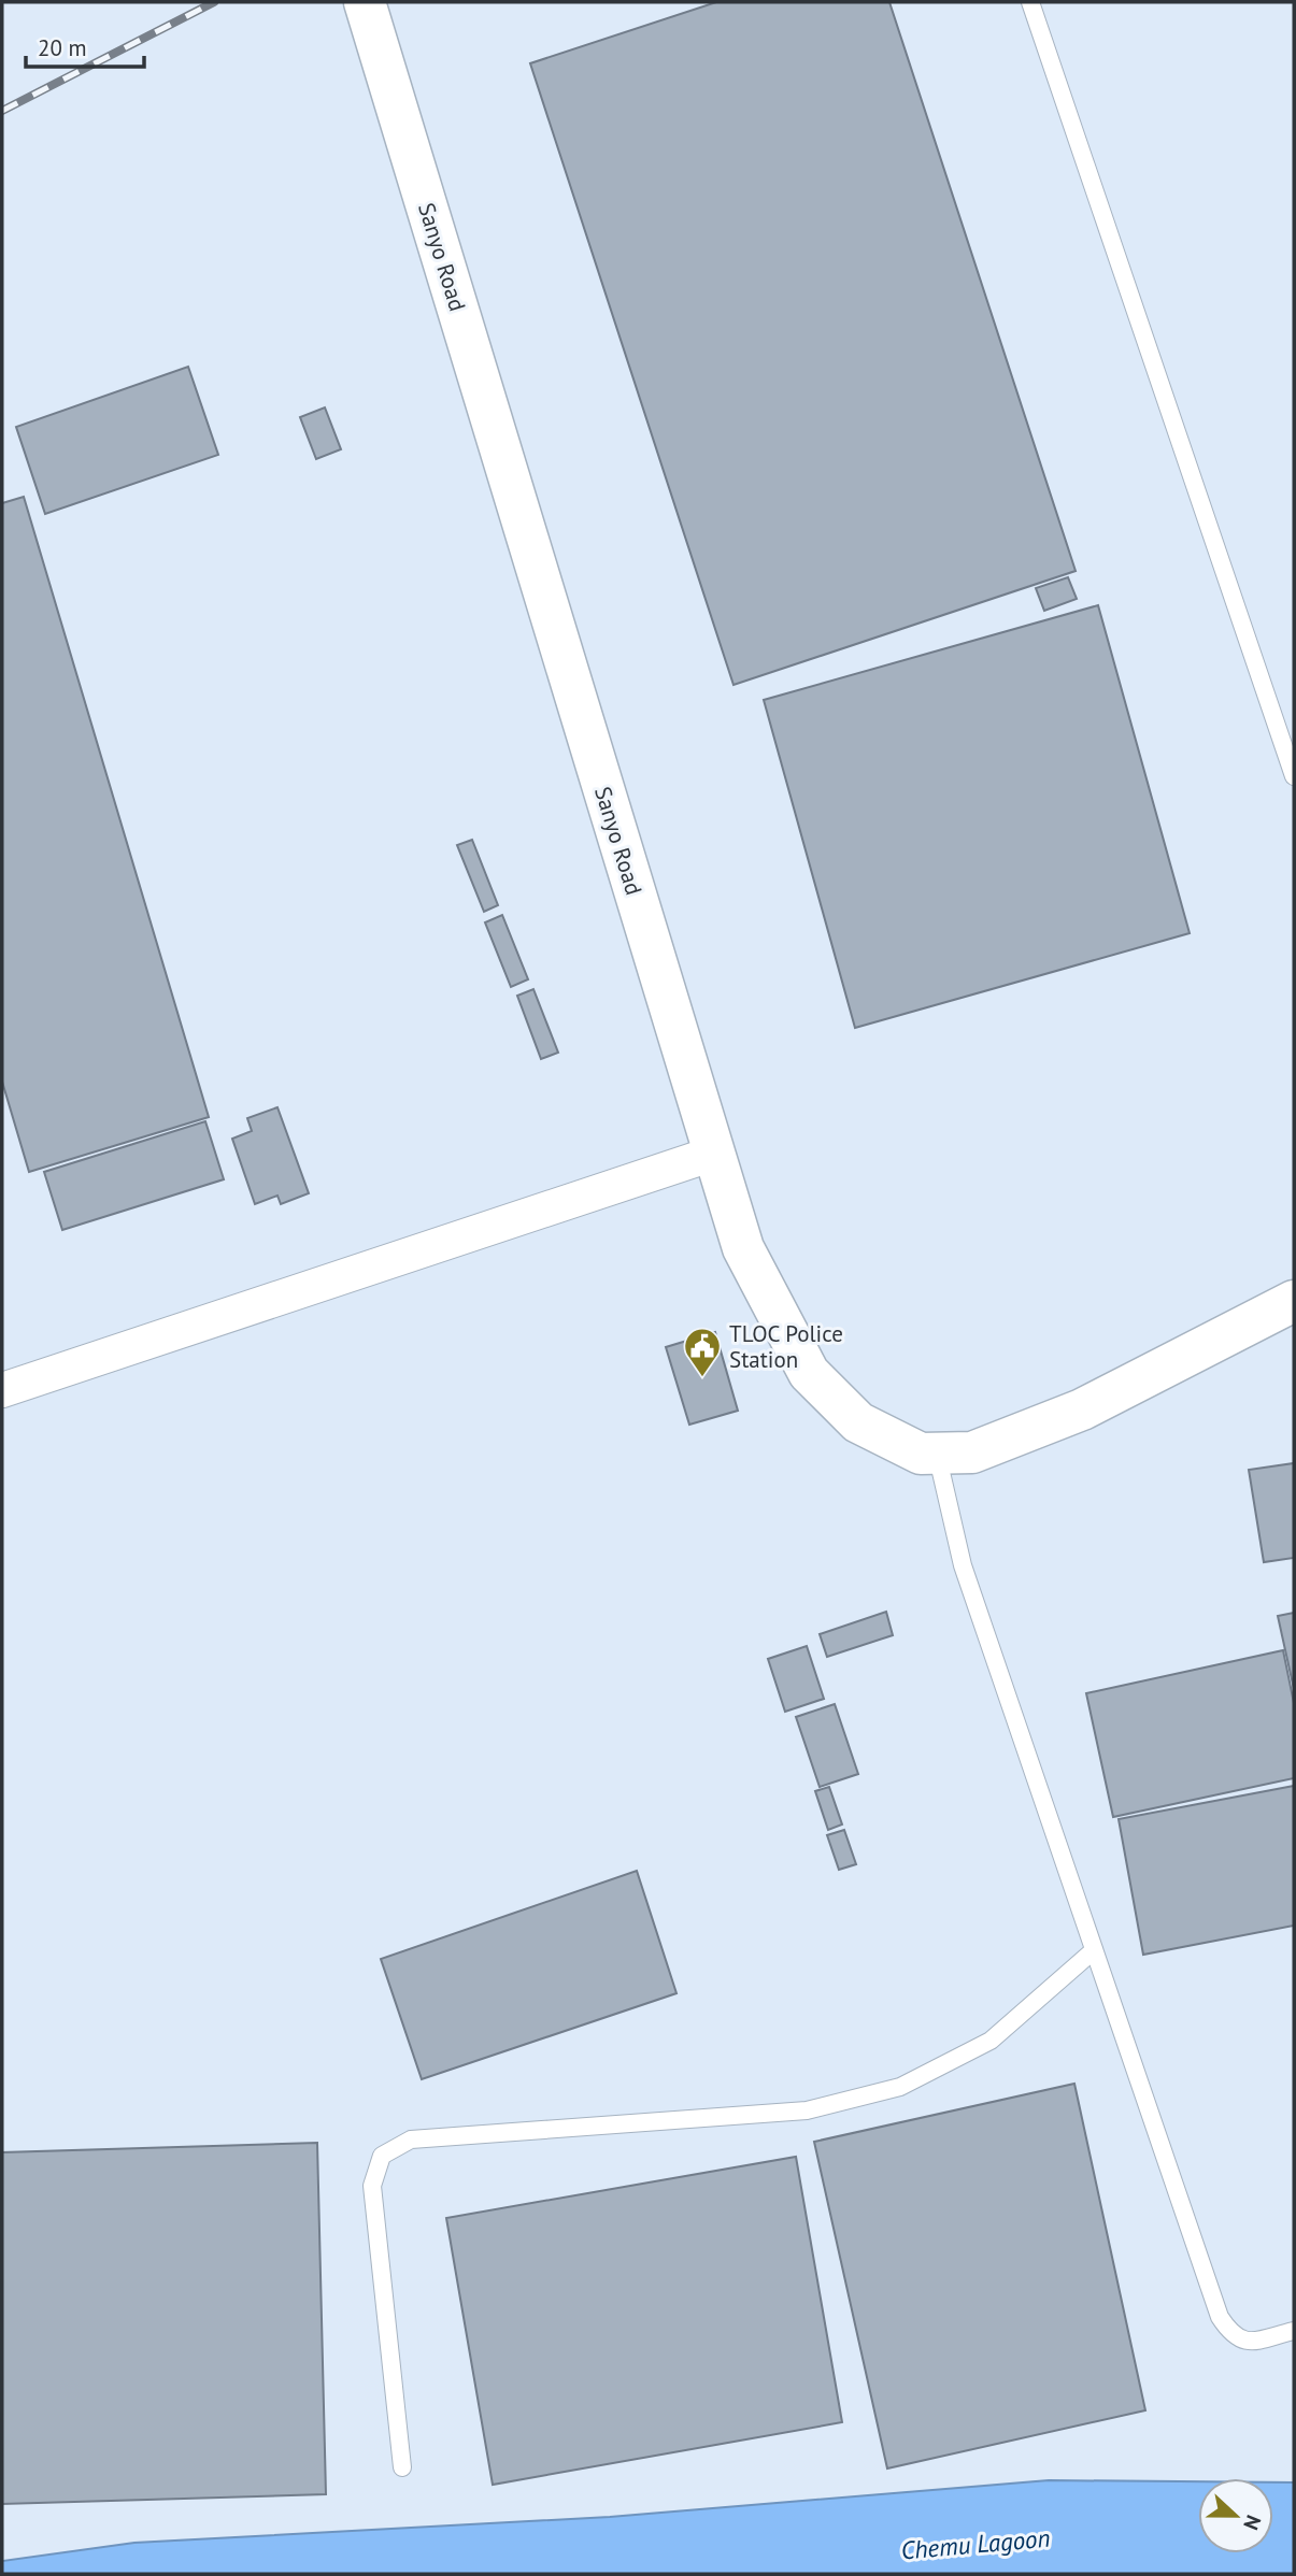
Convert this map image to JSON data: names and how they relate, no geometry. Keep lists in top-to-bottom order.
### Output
{
  "streets": {
    "street": ["Sanyo Road"]
  },
  "water": ["Chemu Lagoon"],
  "places": {
    "public building": ["TLOC Police Station"]
  },
  "scale_bar": "20 m",
  "north": "right"
}
